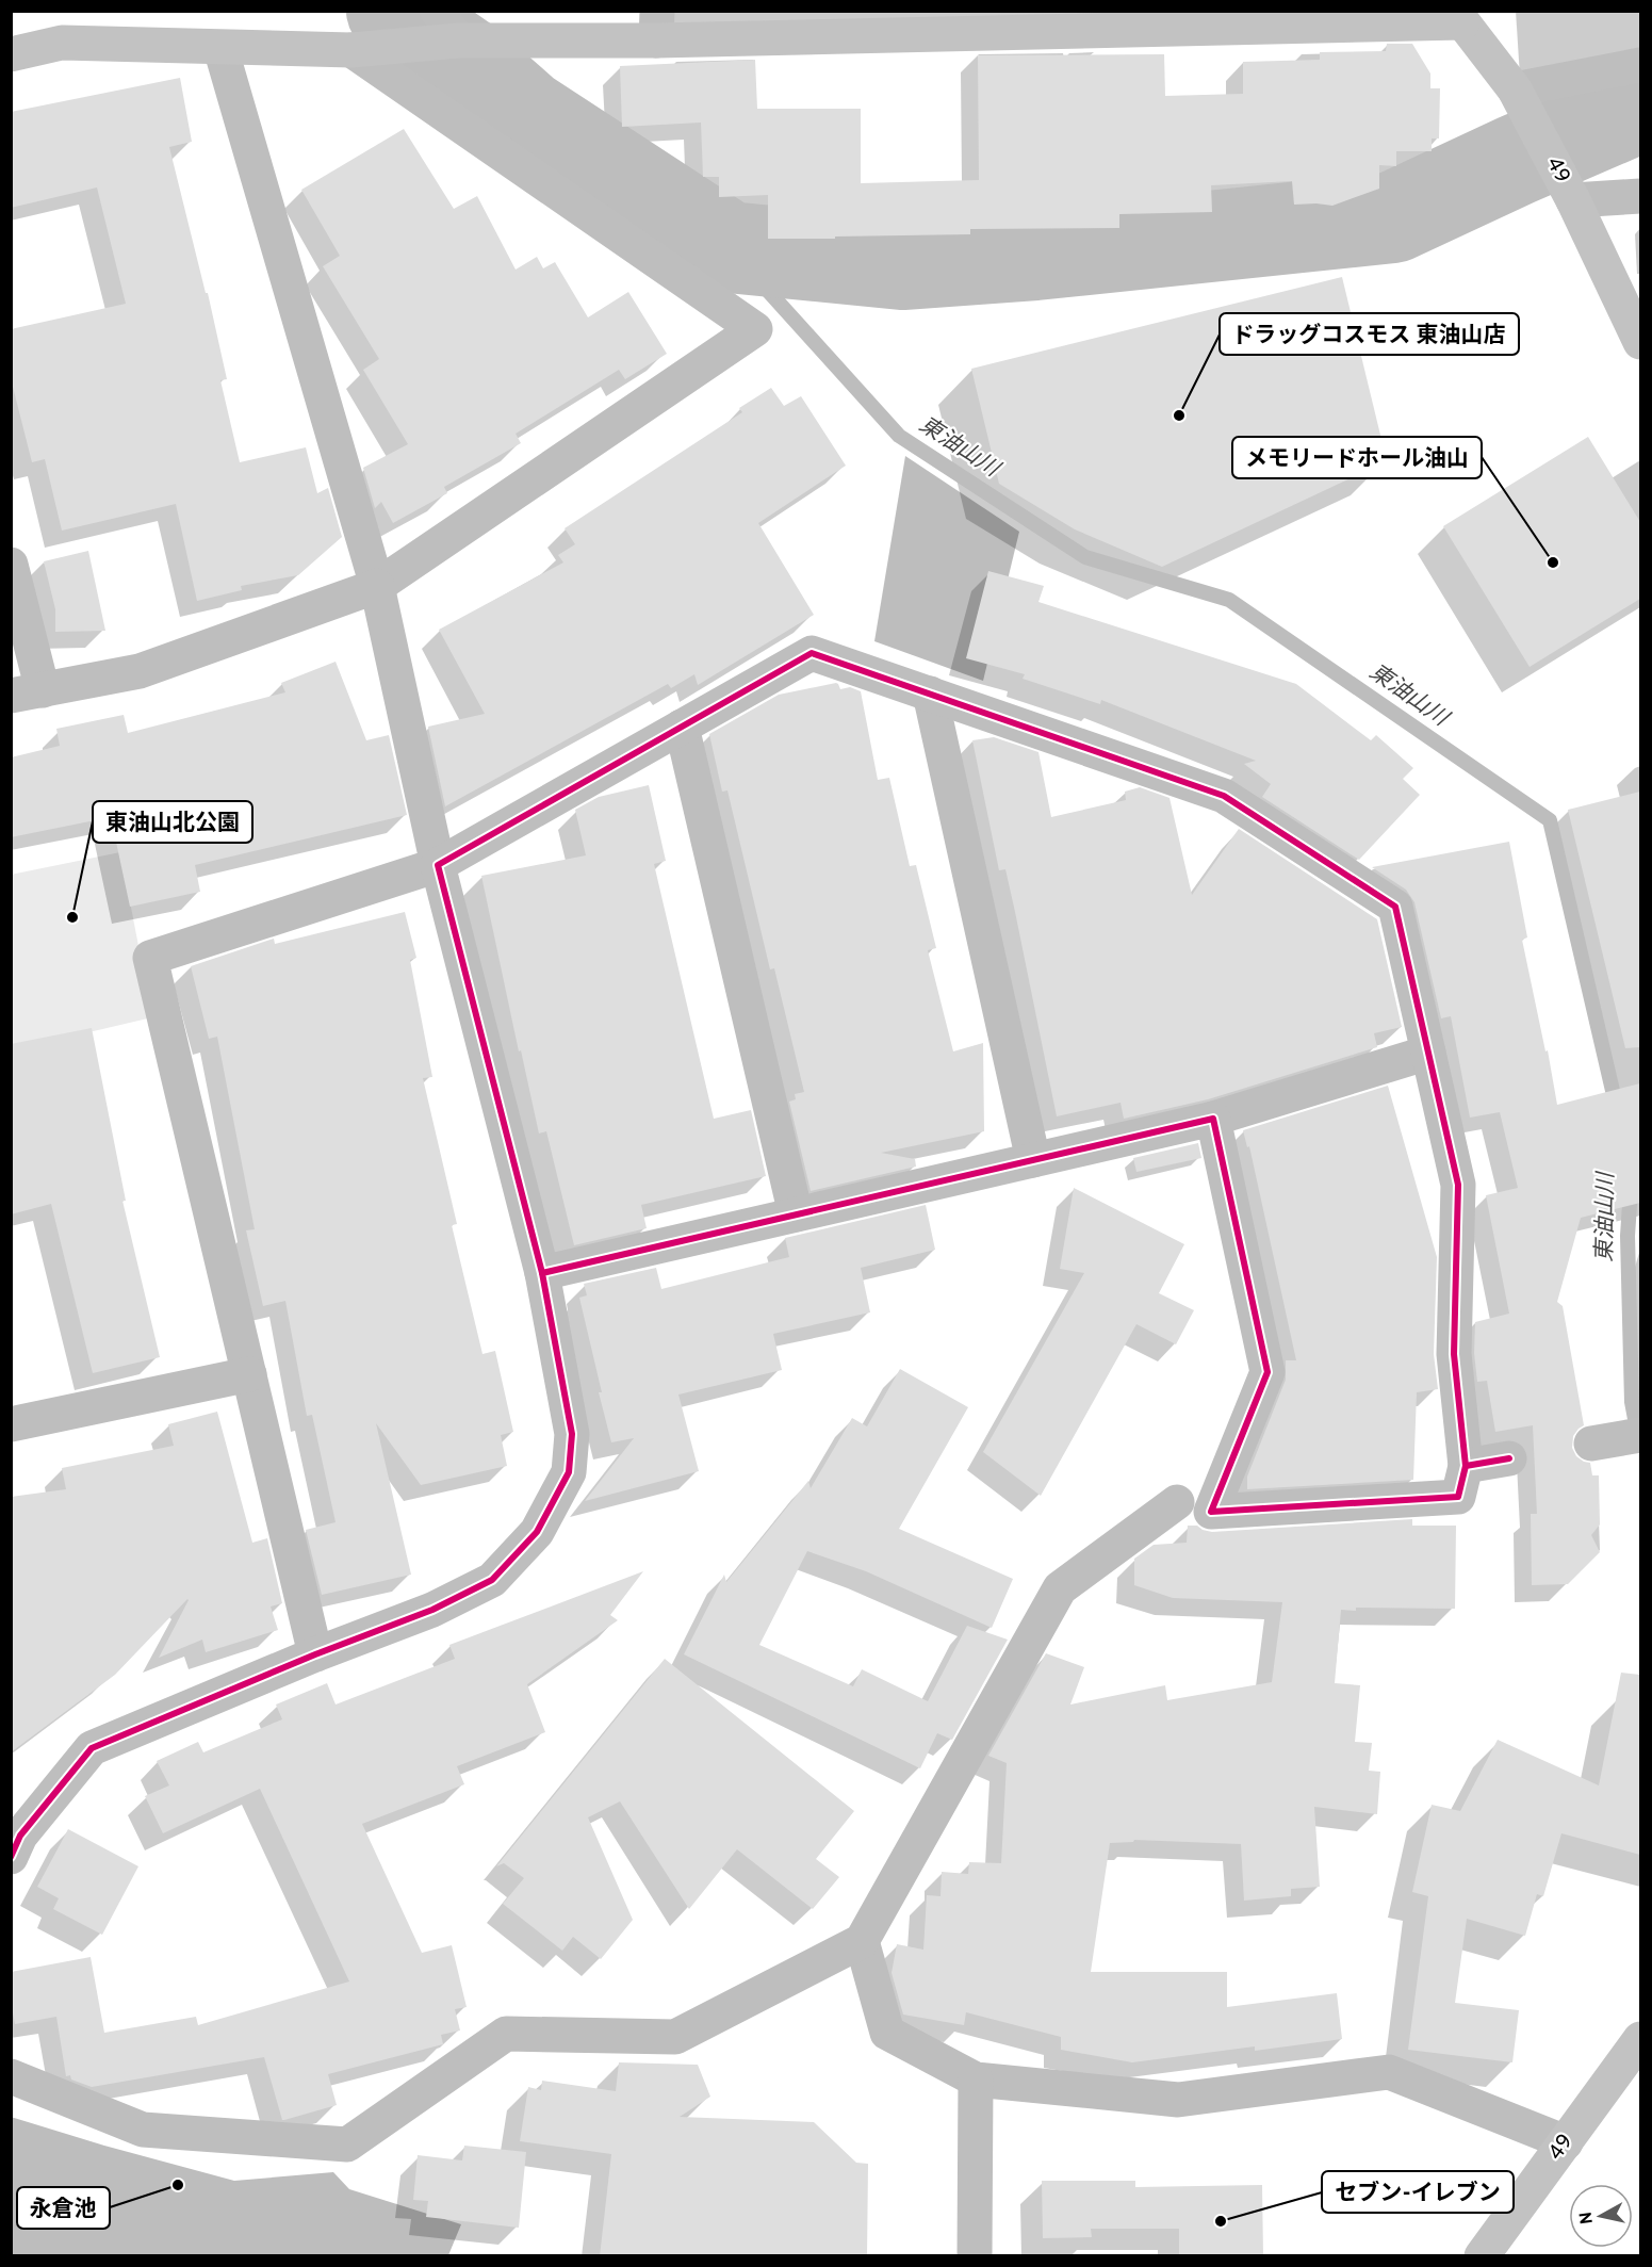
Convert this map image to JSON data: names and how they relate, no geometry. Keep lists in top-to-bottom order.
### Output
{
  "streets": {
    "street": ["49"]
  },
  "water": ["東油山川"],
  "places": [
    "ドラッグコスモス 東油山店",
    "メモリードホール油山",
    "東油山北公園",
    "永倉池",
    "セブン-イレブン"
  ],
  "north": "left"
}
